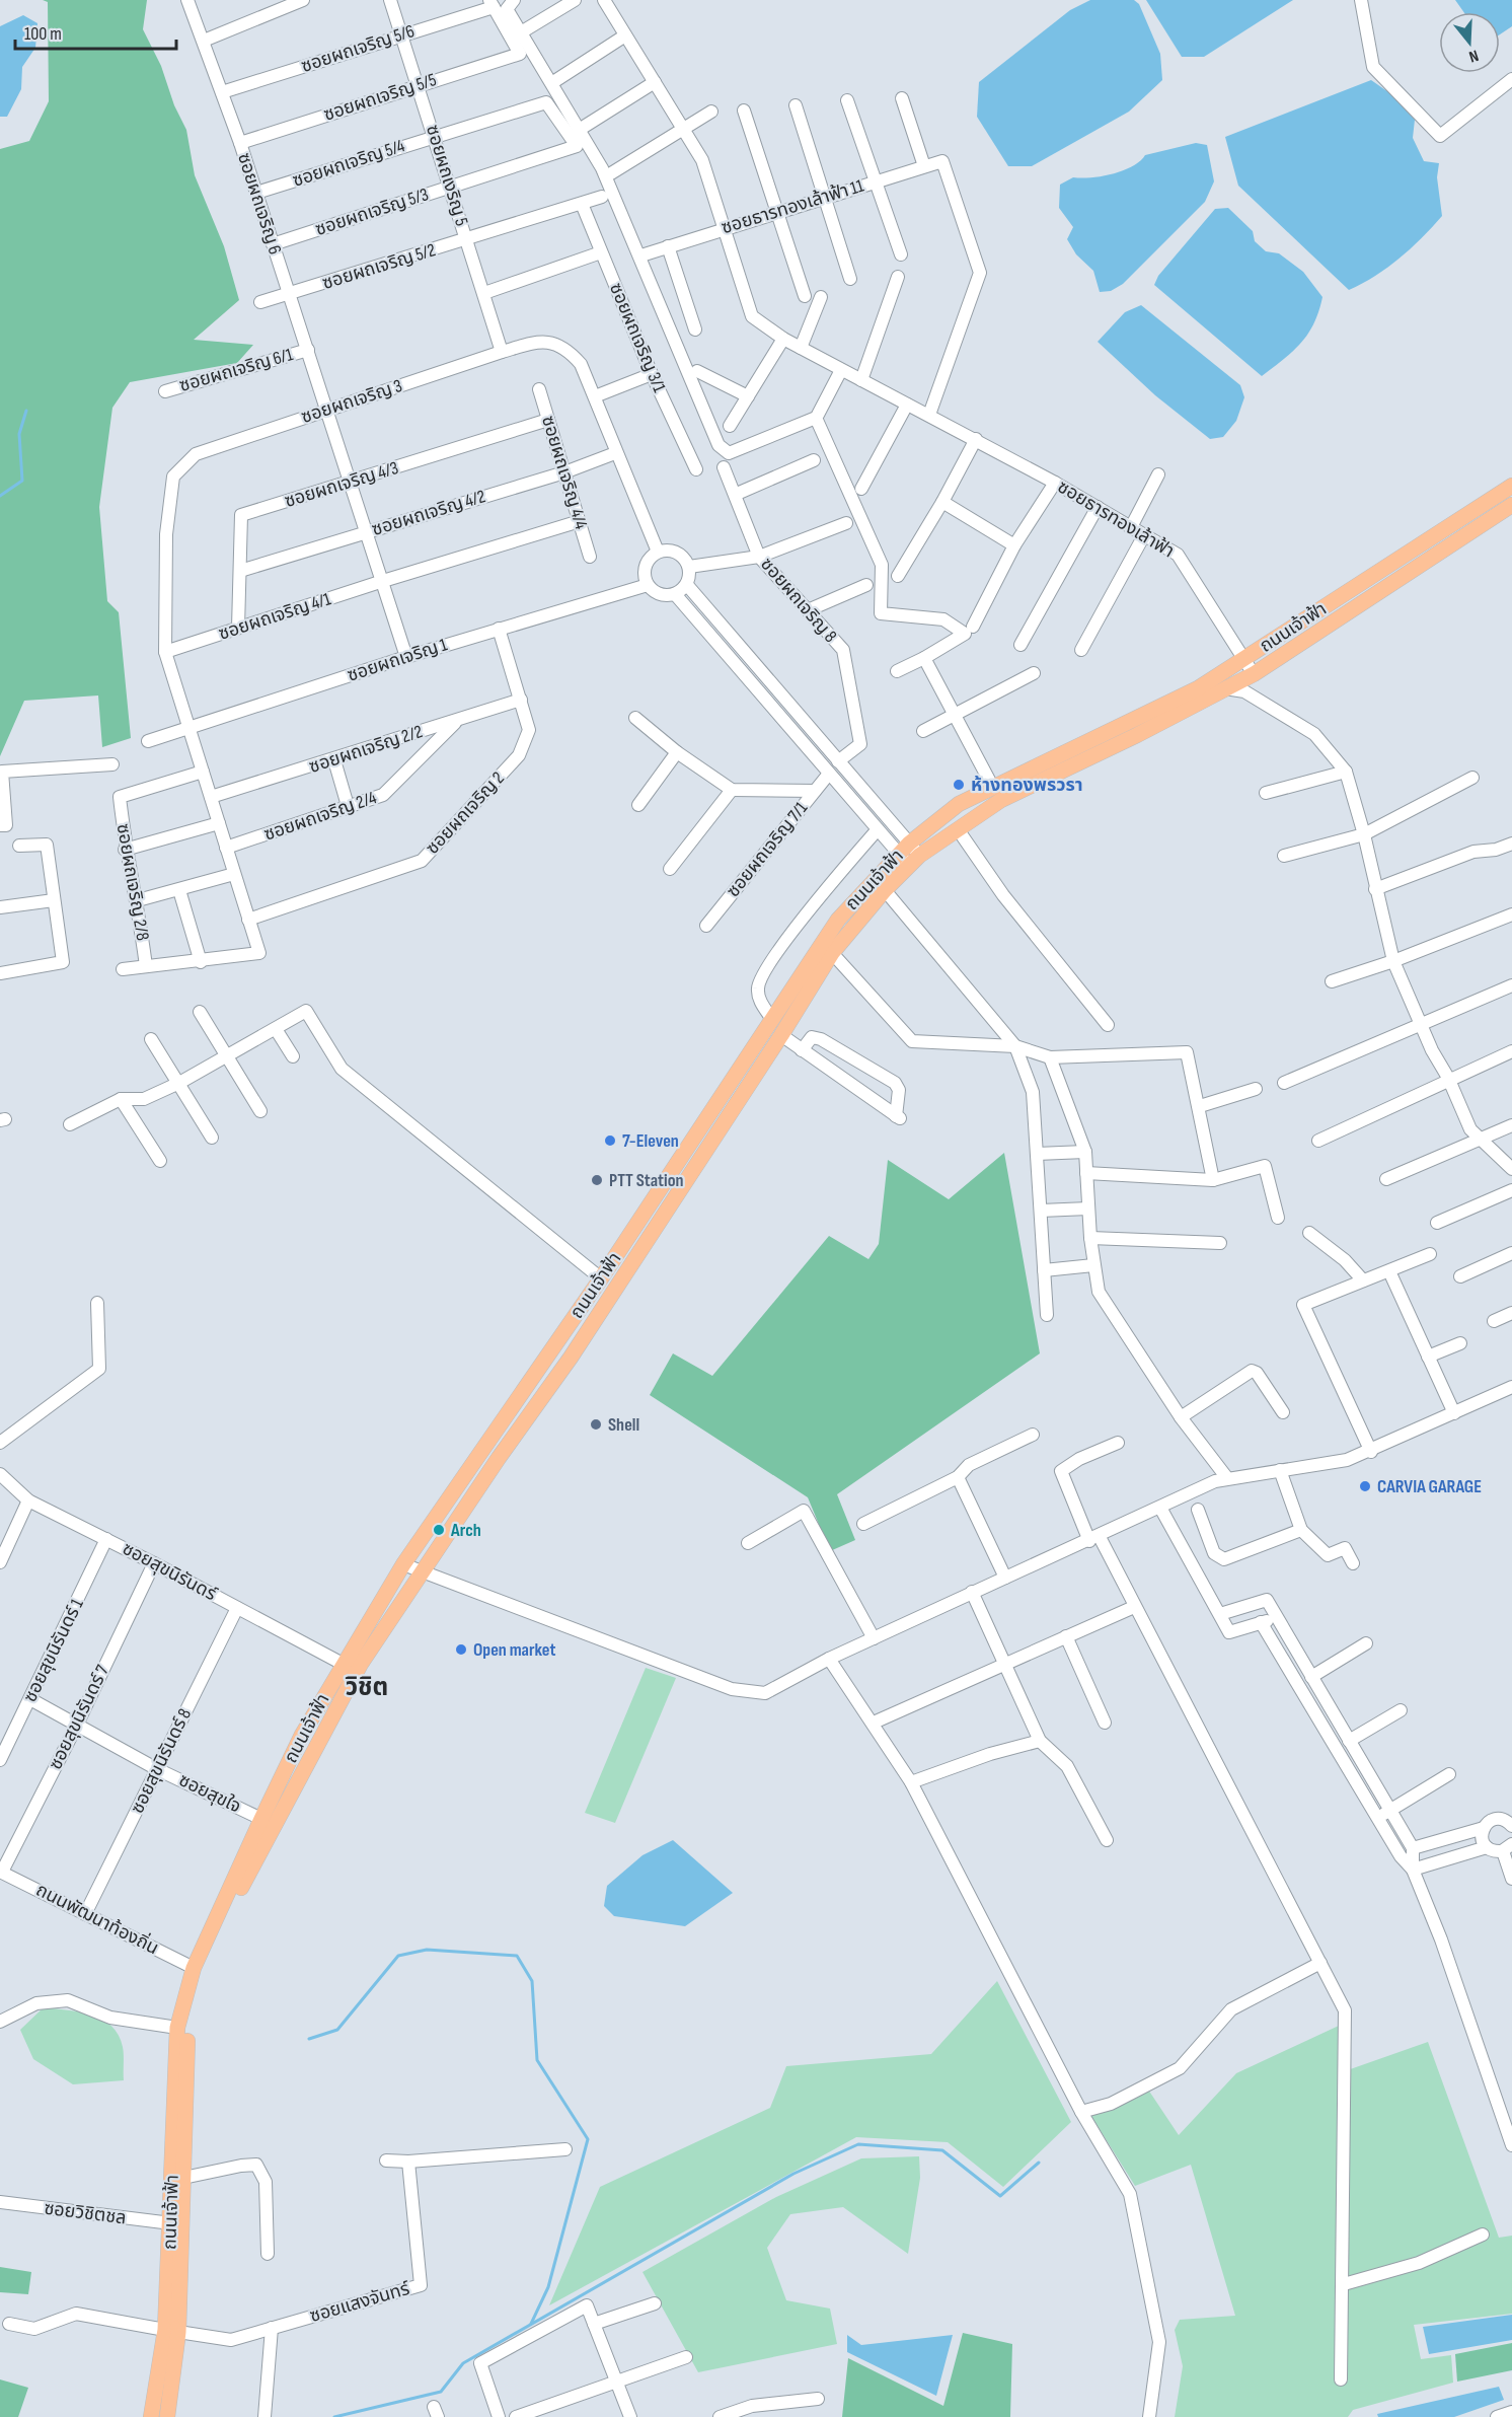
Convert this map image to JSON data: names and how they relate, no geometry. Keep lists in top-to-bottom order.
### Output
{
  "streets": {
    "main road": ["ถนนเจ้าฟ้า"],
    "street": [
      "ซอยผถเจริญ 5/6",
      "ซอยผถเจริญ 5/5",
      "ซอยผถเจริญ 5/4",
      "ซอยผถเงริญ 5",
      "ซอยผถเจริญ 6",
      "ซอยธารทองเล้าฟ้า 11",
      "ซอยผถเจริญ 5/3",
      "ซอยผถเจริญ 5/2",
      "ซอยผถเจริญ 3/1",
      "ซอยผถเจริญ 6/1",
      "ซอยผถเจริญ 3",
      "ซอยผถเจริญ 4/4",
      "ซอยผถเจริญ 4/3",
      "ซอยผถเจริญ 4/2",
      "ซอยธารทองเล้าฟ้า",
      "ซอยผถเจริญ 8",
      "ซอยผถเจริญ 4/1",
      "ซอยผถเจริญ 1",
      "ซอยผถเจริญ 2/2",
      "ซอยผถเจริญ 2",
      "ซอยผถเจริญ 2/4",
      "ซอยผถเจริญ 7/1",
      "ซอยผถเจริญ 2/8",
      "ซอยสุขนิรันดร์",
      "ซอยสุขนิรันดร์ 1",
      "ซอยสุขนิรันดร์ 7",
      "ซอยสุขนิรันดร์ 8",
      "ซอยสุขใจ",
      "ถนนพัฒนาท้องถิ่น",
      "ซอยวิชิตชล",
      "ซอยแสงจันทร์"
    ]
  },
  "crossings": [
    ["ซอยผถเจริญ 5/6", "ซอยผถเจริญ 5/5"],
    ["ซอยผถเจริญ 5/6", "ซอยผถเงริญ 5"],
    ["ซอยผถเจริญ 5/6", "ซอยผถเจริญ 6"],
    ["ซอยผถเจริญ 5/5", "ซอยผถเงริญ 5"],
    ["ซอยผถเจริญ 5/5", "ซอยผถเจริญ 6"],
    ["ซอยผถเจริญ 5/4", "ซอยผถเงริญ 5"],
    ["ซอยผถเจริญ 5/4", "ซอยผถเจริญ 6"],
    ["ซอยผถเจริญ 5/4", "ซอยผถเจริญ 5/3"],
    ["ซอยผถเงริญ 5", "ซอยผถเจริญ 5/3"],
    ["ซอยผถเงริญ 5", "ซอยผถเจริญ 5/2"],
    ["ซอยผถเงริญ 5", "ซอยผถเจริญ 3"],
    ["ซอยผถเจริญ 6", "ซอยผถเจริญ 5/3"],
    ["ซอยผถเจริญ 6", "ซอยผถเจริญ 5/2"],
    ["ซอยผถเจริญ 6", "ซอยผถเจริญ 6/1"],
    ["ซอยผถเจริญ 6", "ซอยผถเจริญ 3"],
    ["ซอยธารทองเล้าฟ้า 11", "ซอยธารทองเล้าฟ้า"],
    ["ซอยผถเจริญ 5/2", "ซอยผถเจริญ 3/1"],
    ["ซอยผถเจริญ 3", "ซอยผถเจริญ 4/2"],
    ["ซอยผถเจริญ 3", "ซอยผถเจริญ 4/1"],
    ["ซอยผถเจริญ 3", "ซอยผถเจริญ 1"],
    ["ซอยผถเจริญ 4/4", "ซอยผถเจริญ 4/3"],
    ["ซอยผถเจริญ 4/4", "ซอยผถเจริญ 4/2"],
    ["ซอยผถเจริญ 4/4", "ซอยผถเจริญ 4/1"],
    ["ซอยผถเจริญ 4/3", "ซอยผถเจริญ 4/2"],
    ["ซอยผถเจริญ 4/3", "ซอยผถเจริญ 4/1"],
    ["ซอยธารทองเล้าฟ้า", "ถนนเจ้าฟ้า"],
    ["ถนนเจ้าฟ้า", "ซอยสุขนิรันดร์"],
    ["ถนนเจ้าฟ้า", "ซอยสุขใจ"],
    ["ถนนเจ้าฟ้า", "ถนนพัฒนาท้องถิ่น"],
    ["ถนนเจ้าฟ้า", "ซอยวิชิตชล"],
    ["ถนนเจ้าฟ้า", "ซอยแสงจันทร์"],
    ["ซอยผถเจริญ 1", "ซอยผถเจริญ 2"],
    ["ซอยผถเจริญ 2/2", "ซอยผถเจริญ 2"],
    ["ซอยผถเจริญ 2/2", "ซอยผถเจริญ 2/4"],
    ["ซอยสุขนิรันดร์", "ซอยสุขนิรันดร์ 1"],
    ["ซอยสุขนิรันดร์", "ซอยสุขนิรันดร์ 7"],
    ["ซอยสุขนิรันดร์", "ซอยสุขนิรันดร์ 8"],
    ["ซอยสุขนิรันดร์ 1", "ซอยสุขใจ"],
    ["ซอยสุขนิรันดร์ 7", "ซอยสุขใจ"],
    ["ซอยสุขนิรันดร์ 7", "ถนนพัฒนาท้องถิ่น"],
    ["ซอยสุขนิรันดร์ 8", "ซอยสุขใจ"],
    ["ซอยสุขนิรันดร์ 8", "ถนนพัฒนาท้องถิ่น"]
  ],
  "districts": ["วิชิต"],
  "places": [
    "ห้างทองพรวรา",
    "7-Eleven",
    "PTT Station",
    "Shell",
    "CARVIA GARAGE",
    "Arch",
    "Open market"
  ],
  "scale_bar": "100 m",
  "north": "bottom"
}
